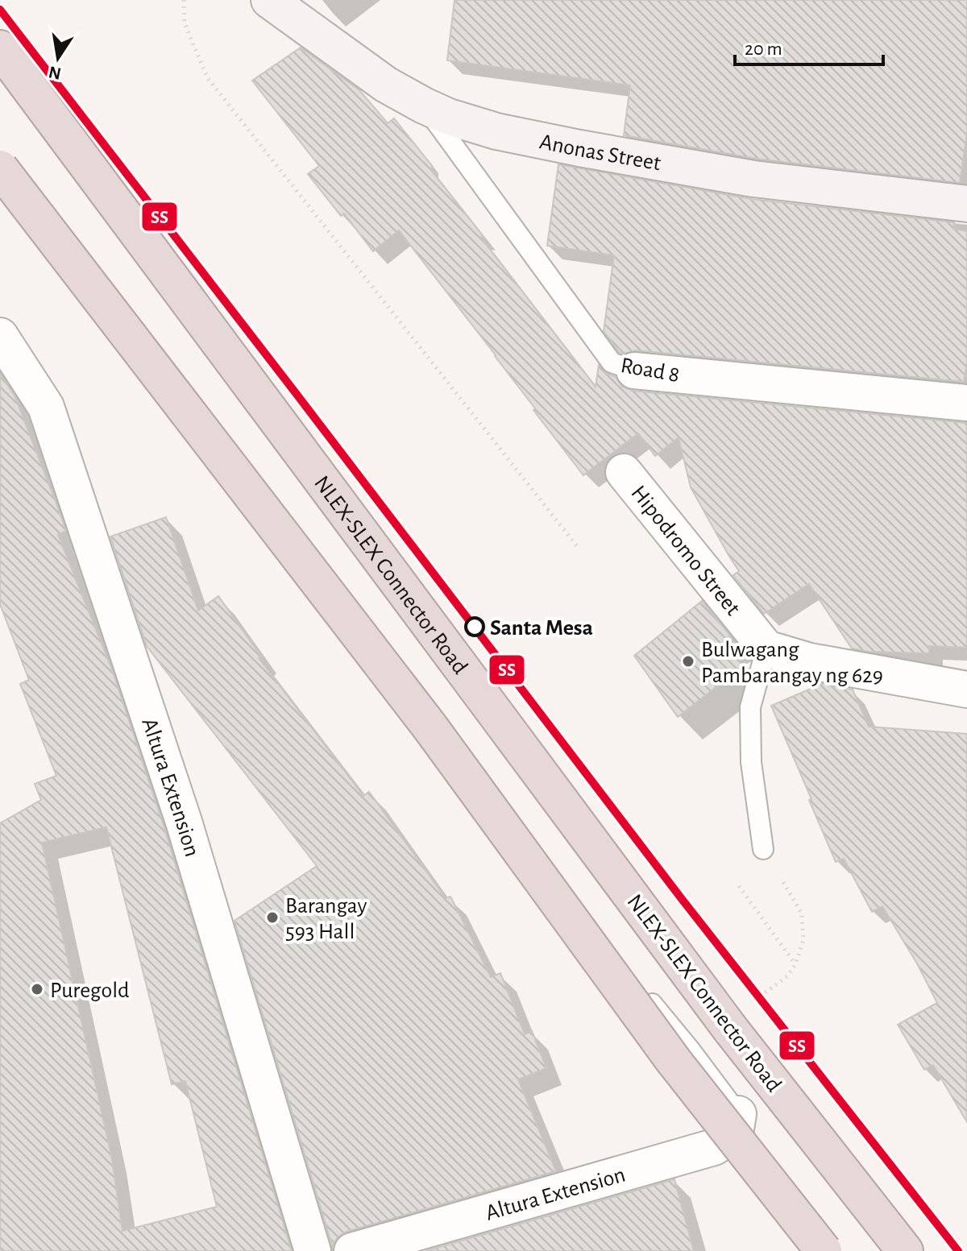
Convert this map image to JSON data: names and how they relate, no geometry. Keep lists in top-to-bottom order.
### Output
{
  "streets": {
    "highway": ["NLEX-SLEX Connector Road"],
    "street": [
      "Anonas Street",
      "Road 8",
      "Hipodromo Street",
      "Altura Extension"
    ]
  },
  "crossings": [
    ["Anonas Street", "Road 8"]
  ],
  "places": [
    "Santa Mesa",
    "Bulwagang Pambarangay ng 629",
    "Barangay 593 Hall",
    "Puregold"
  ],
  "lines": ["transit line SS"],
  "scale_bar": "20 m",
  "north": "bottom"
}
